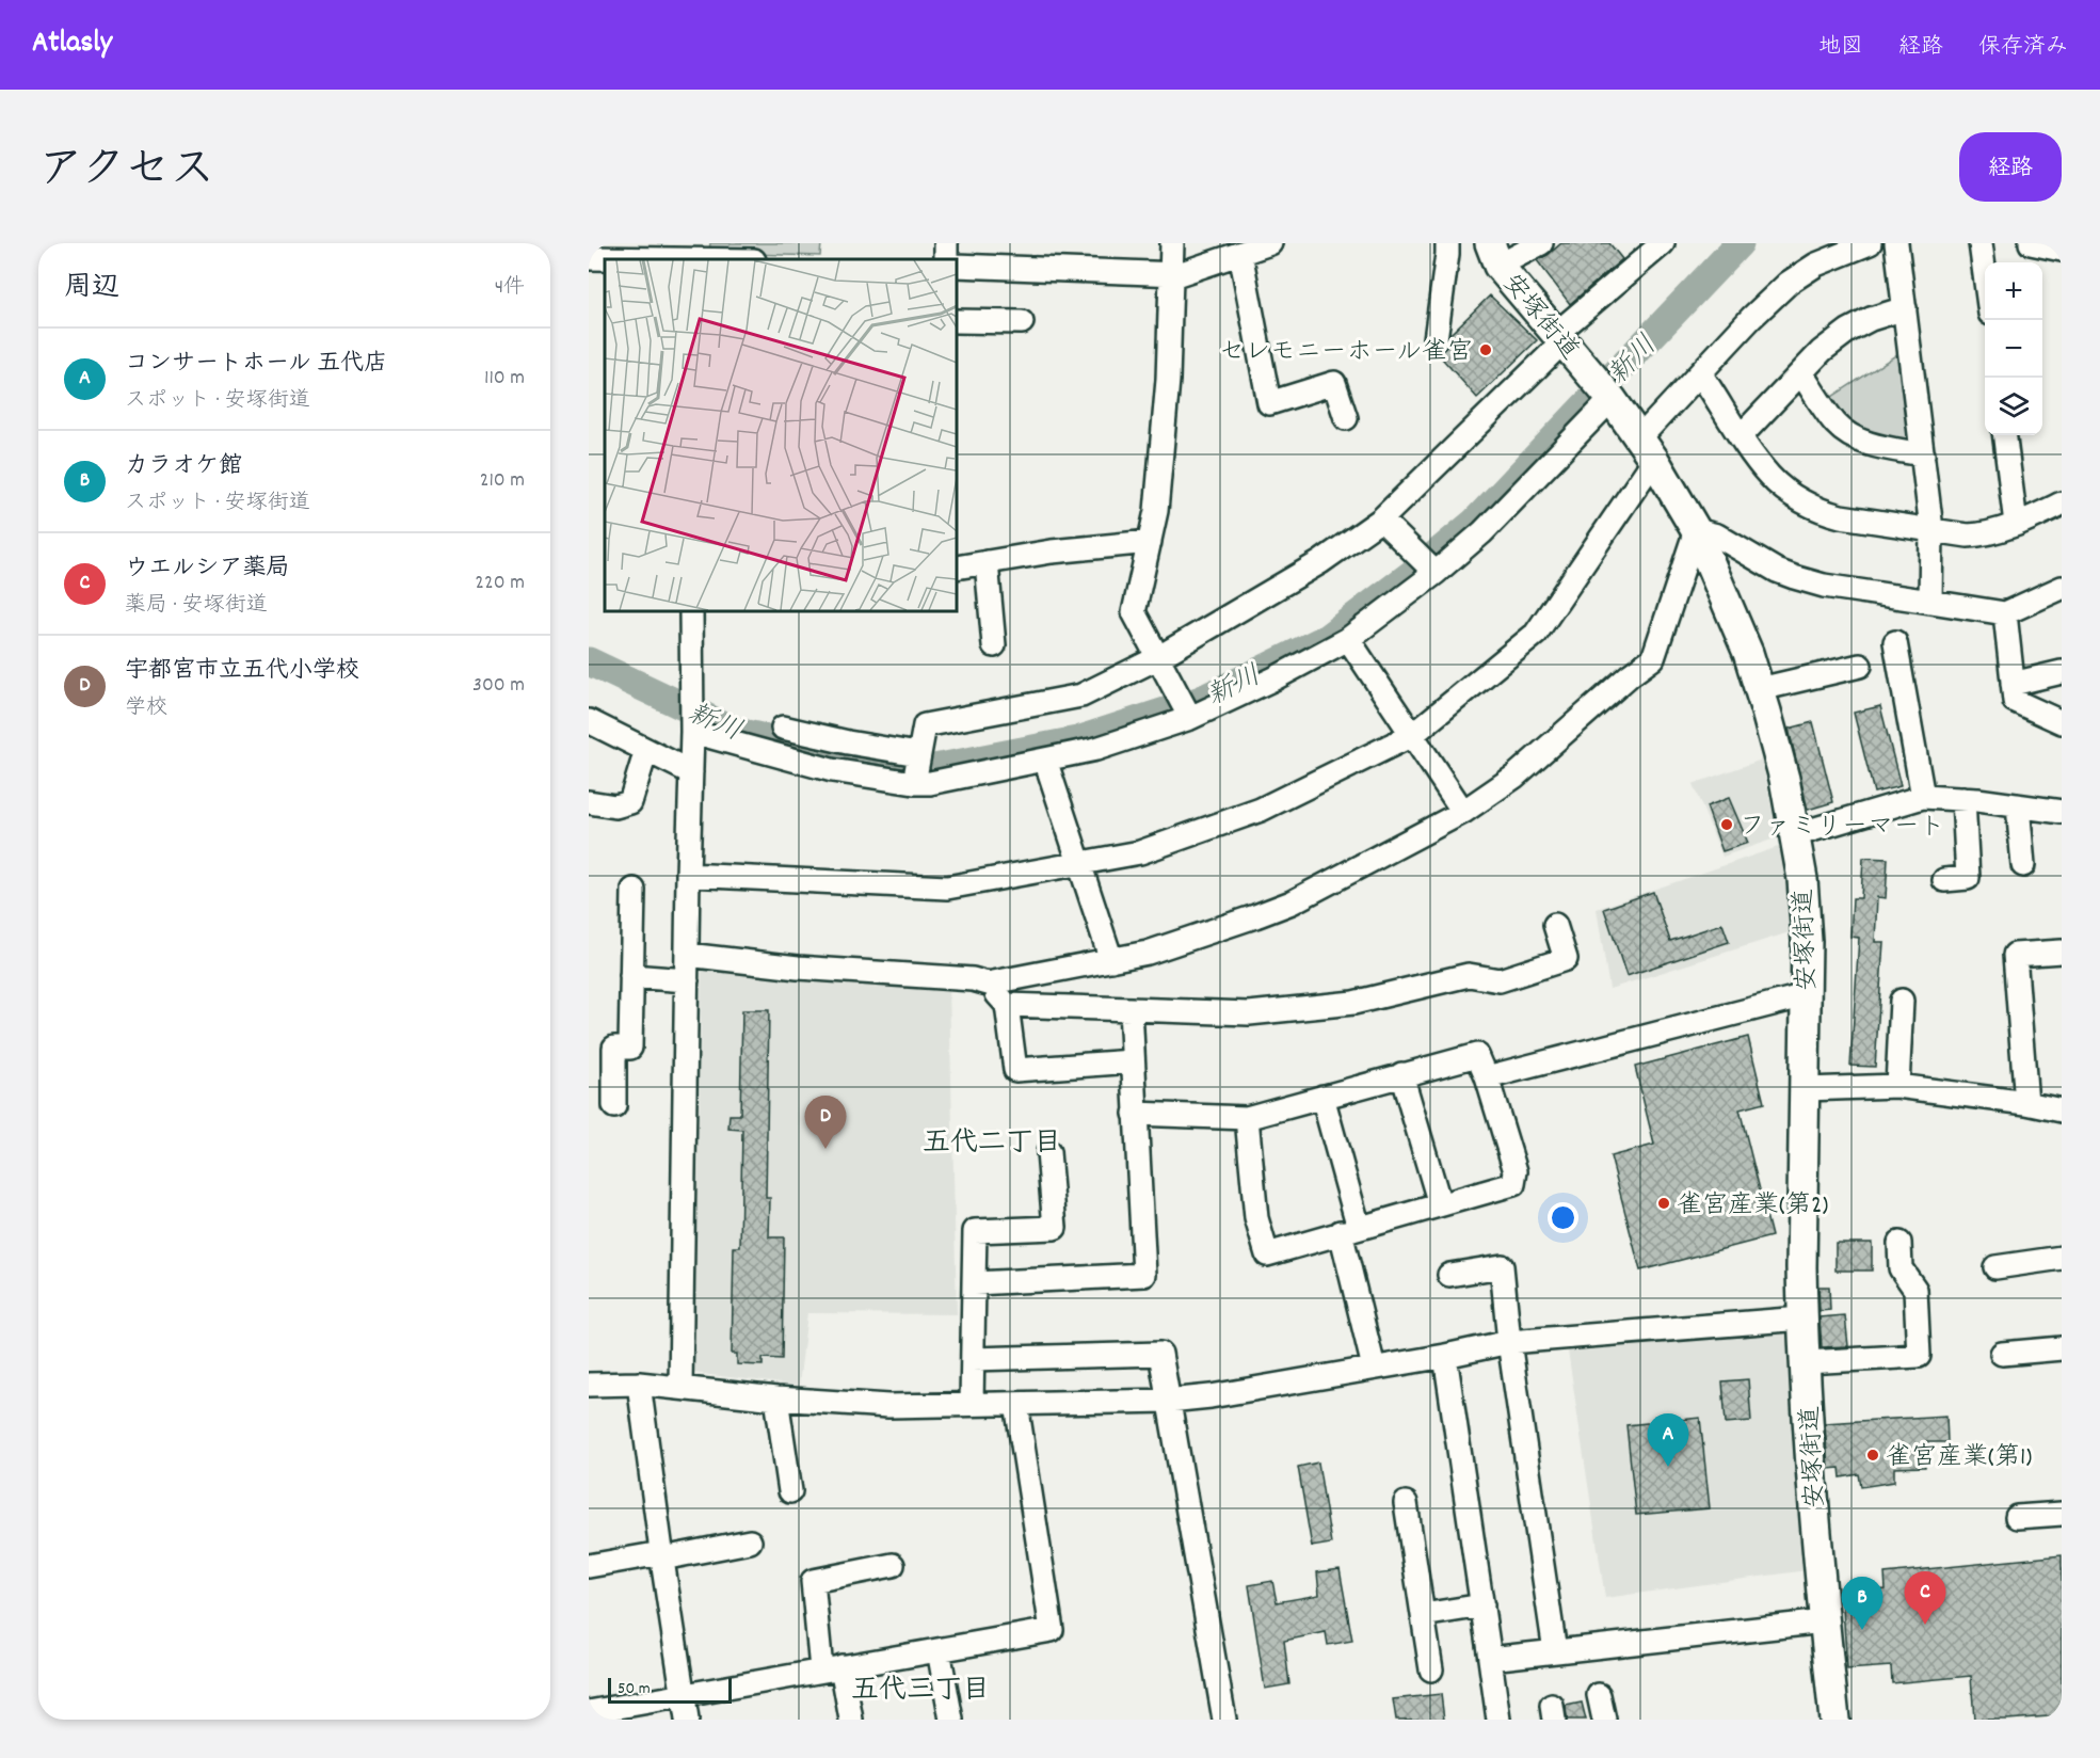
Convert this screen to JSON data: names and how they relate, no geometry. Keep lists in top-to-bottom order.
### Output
{
  "streets": {
    "main road": ["安塚街道"]
  },
  "districts": ["五代二丁目", "五代三丁目"],
  "water": ["新川"],
  "places": [
    "セレモニーホール雀宮",
    "ファミリーマート",
    "雀宮産業(第2)",
    "雀宮産業(第1)"
  ],
  "scale_bar": "50 m",
  "page": {
    "header": "Atlasly",
    "nav": ["地図", "経路", "保存済み"],
    "title": "アクセス",
    "buttons": "経路",
    "heading": ["周辺", "4件"],
    "map_buttons": ["+", "−"],
    "list": [
      {
        "mark": "A",
        "name": "コンサートホール 五代店",
        "note": "スポット · 安塚街道",
        "value": "110 m"
      },
      {
        "mark": "B",
        "name": "カラオケ館",
        "note": "スポット · 安塚街道",
        "value": "210 m"
      },
      {
        "mark": "C",
        "name": "ウエルシア薬局",
        "note": "薬局 · 安塚街道",
        "value": "220 m"
      },
      {
        "mark": "D",
        "name": "宇都宮市立五代小学校",
        "note": "学校",
        "value": "300 m"
      }
    ],
    "pins": [
      "D",
      "A",
      "C",
      "B"
    ],
    "scale": "50 m"
  }
}
